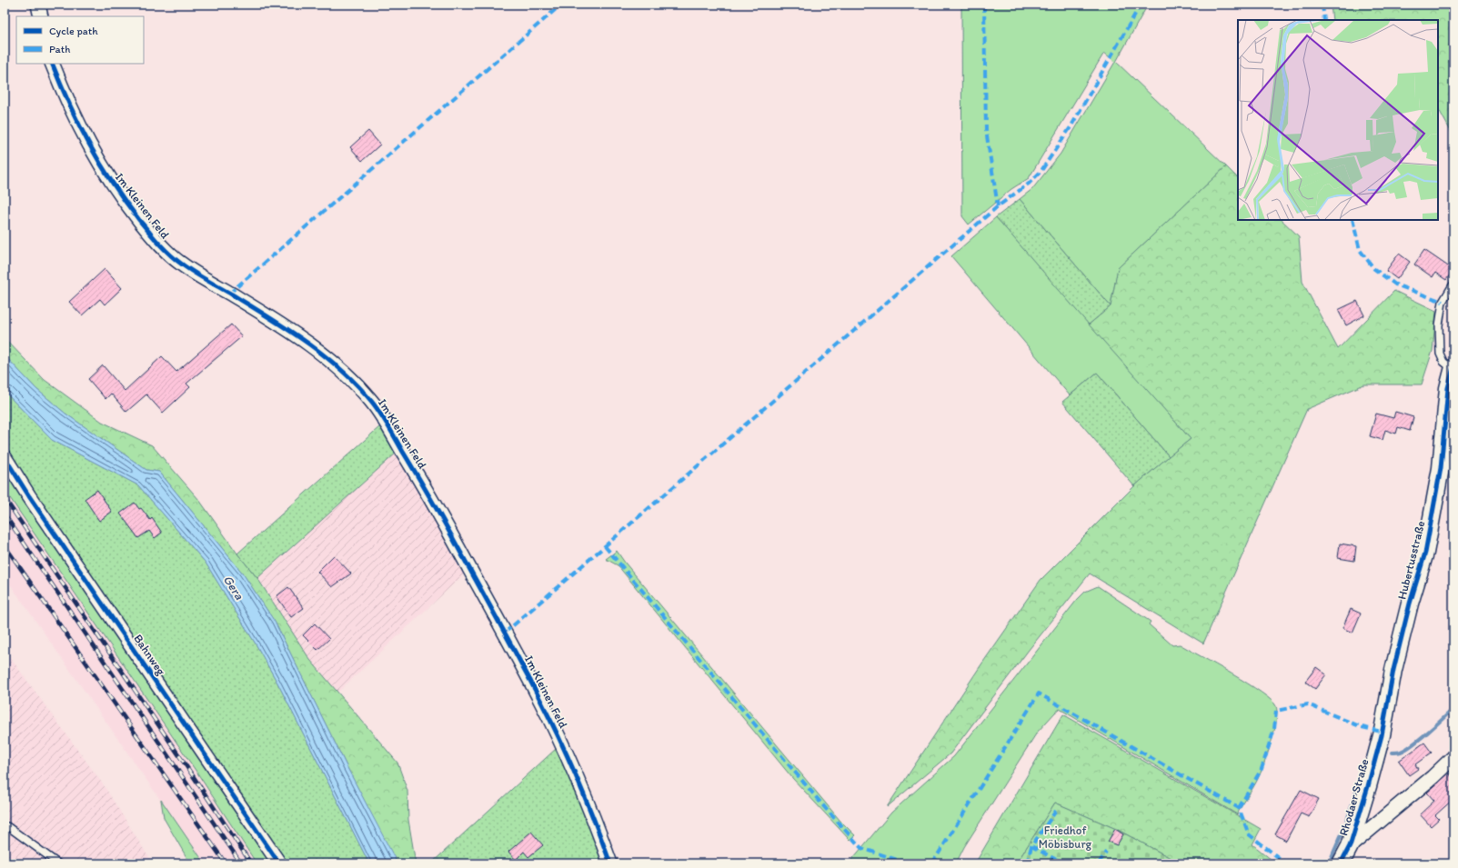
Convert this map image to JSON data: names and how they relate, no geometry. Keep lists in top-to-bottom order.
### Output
{
  "streets": {
    "street": [
      "Im Kleinen Feld",
      "Hubertusstraße",
      "Bahnweg",
      "Rhodaer Straße"
    ]
  },
  "crossings": [
    ["Hubertusstraße", "Rhodaer Straße"]
  ],
  "water": ["Gera"],
  "parks": ["Friedhof Möbisburg"],
  "legend": ["Cycle path", "Path"]
}
